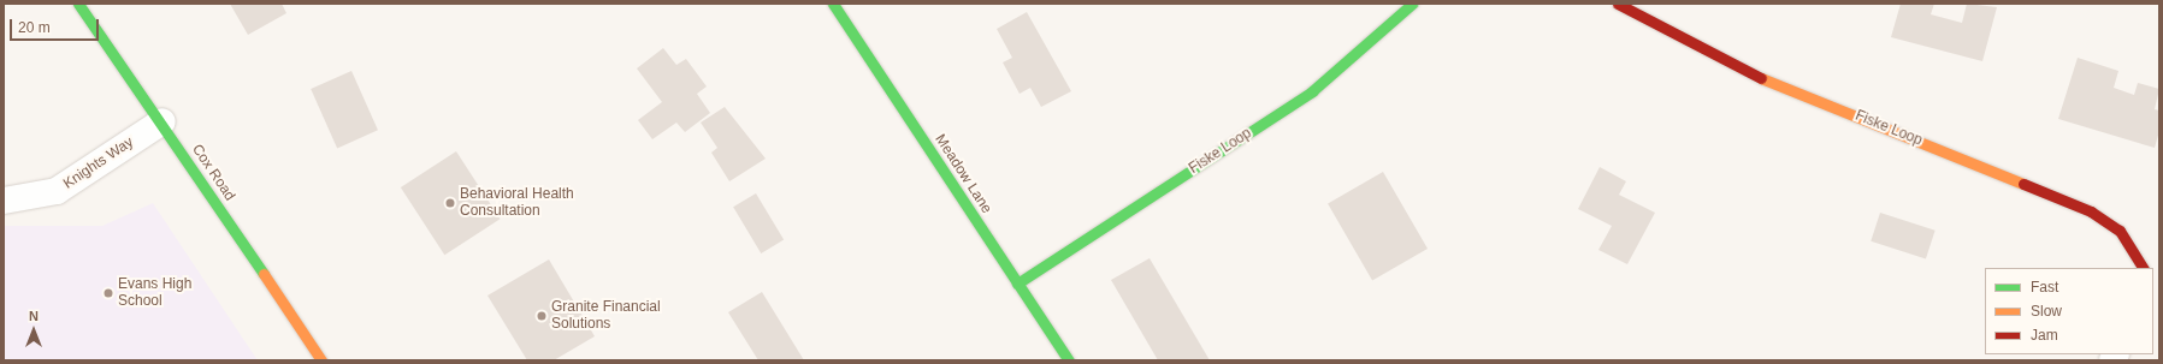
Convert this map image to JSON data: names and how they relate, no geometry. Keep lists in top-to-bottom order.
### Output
{
  "streets": {
    "street": [
      "Fiske Loop",
      "Knights Way",
      "Cox Road",
      "Meadow Lane"
    ]
  },
  "crossings": [
    ["Fiske Loop", "Meadow Lane"],
    ["Knights Way", "Cox Road"]
  ],
  "places": ["Behavioral Health Consultation", "Evans High School", "Granite Financial Solutions"],
  "legend": ["Fast", "Slow", "Jam"],
  "scale_bar": "20 m",
  "north": "top"
}
